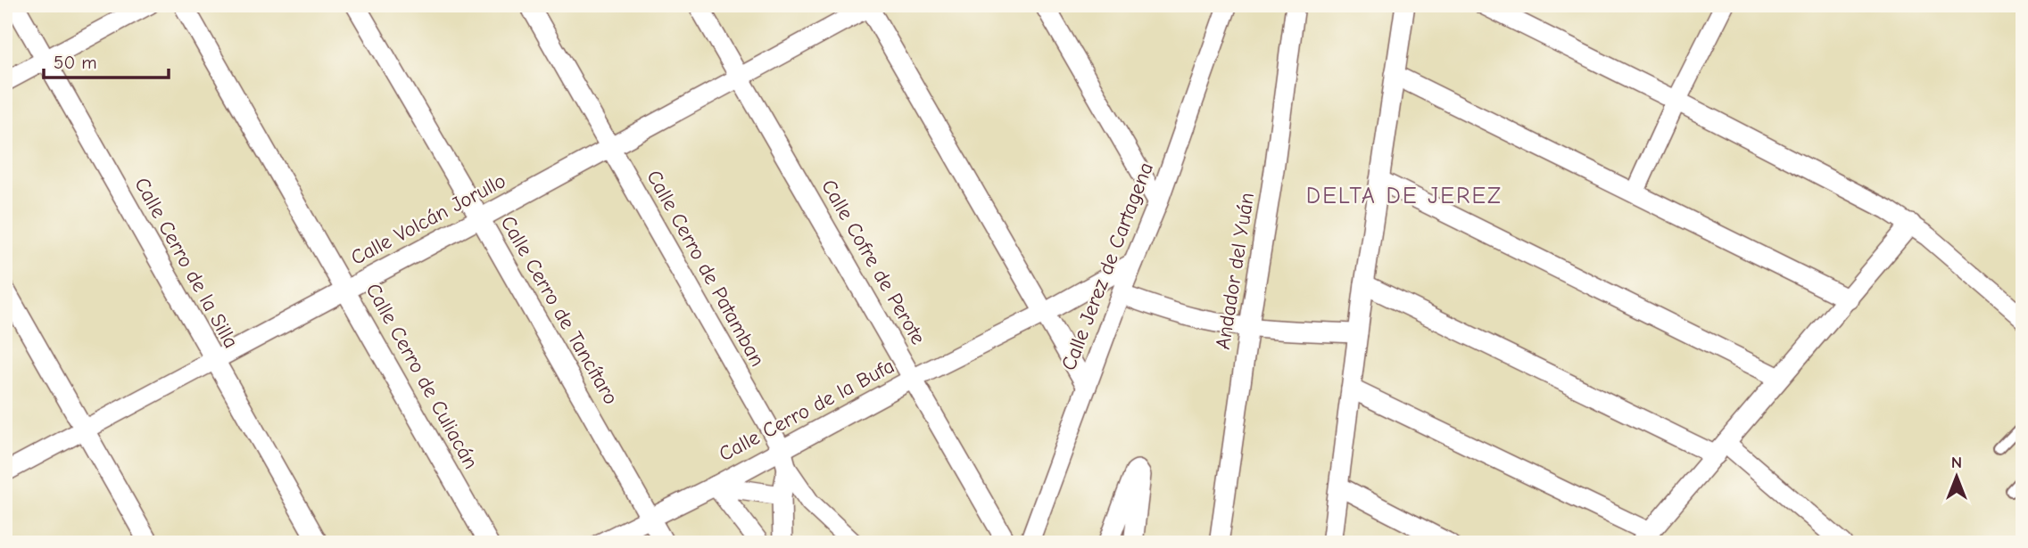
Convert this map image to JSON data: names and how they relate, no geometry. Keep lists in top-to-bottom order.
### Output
{
  "streets": {
    "street": [
      "Calle Volcán Jorullo",
      "Calle Cofre de Perote",
      "Calle Cerro de la Silla",
      "Calle Jerez de Cartagena",
      "Calle Cerro de Patamban",
      "Andador del Yuán",
      "Calle Cerro de Tancítaro",
      "Calle Cerro de Culiacán",
      "Calle Cerro de la Bufa"
    ]
  },
  "crossings": [
    ["Calle Volcán Jorullo", "Calle Cofre de Perote"],
    ["Calle Volcán Jorullo", "Calle Cerro de la Silla"],
    ["Calle Volcán Jorullo", "Calle Cerro de Patamban"],
    ["Calle Volcán Jorullo", "Calle Cerro de Tancítaro"],
    ["Calle Volcán Jorullo", "Calle Cerro de Culiacán"],
    ["Calle Cofre de Perote", "Calle Cerro de la Bufa"],
    ["Calle Jerez de Cartagena", "Calle Cerro de la Bufa"],
    ["Calle Cerro de Patamban", "Calle Cerro de la Bufa"],
    ["Calle Cerro de Tancítaro", "Calle Cerro de la Bufa"]
  ],
  "districts": ["DELTA DE JEREZ"],
  "scale_bar": "50 m",
  "north": "top"
}
